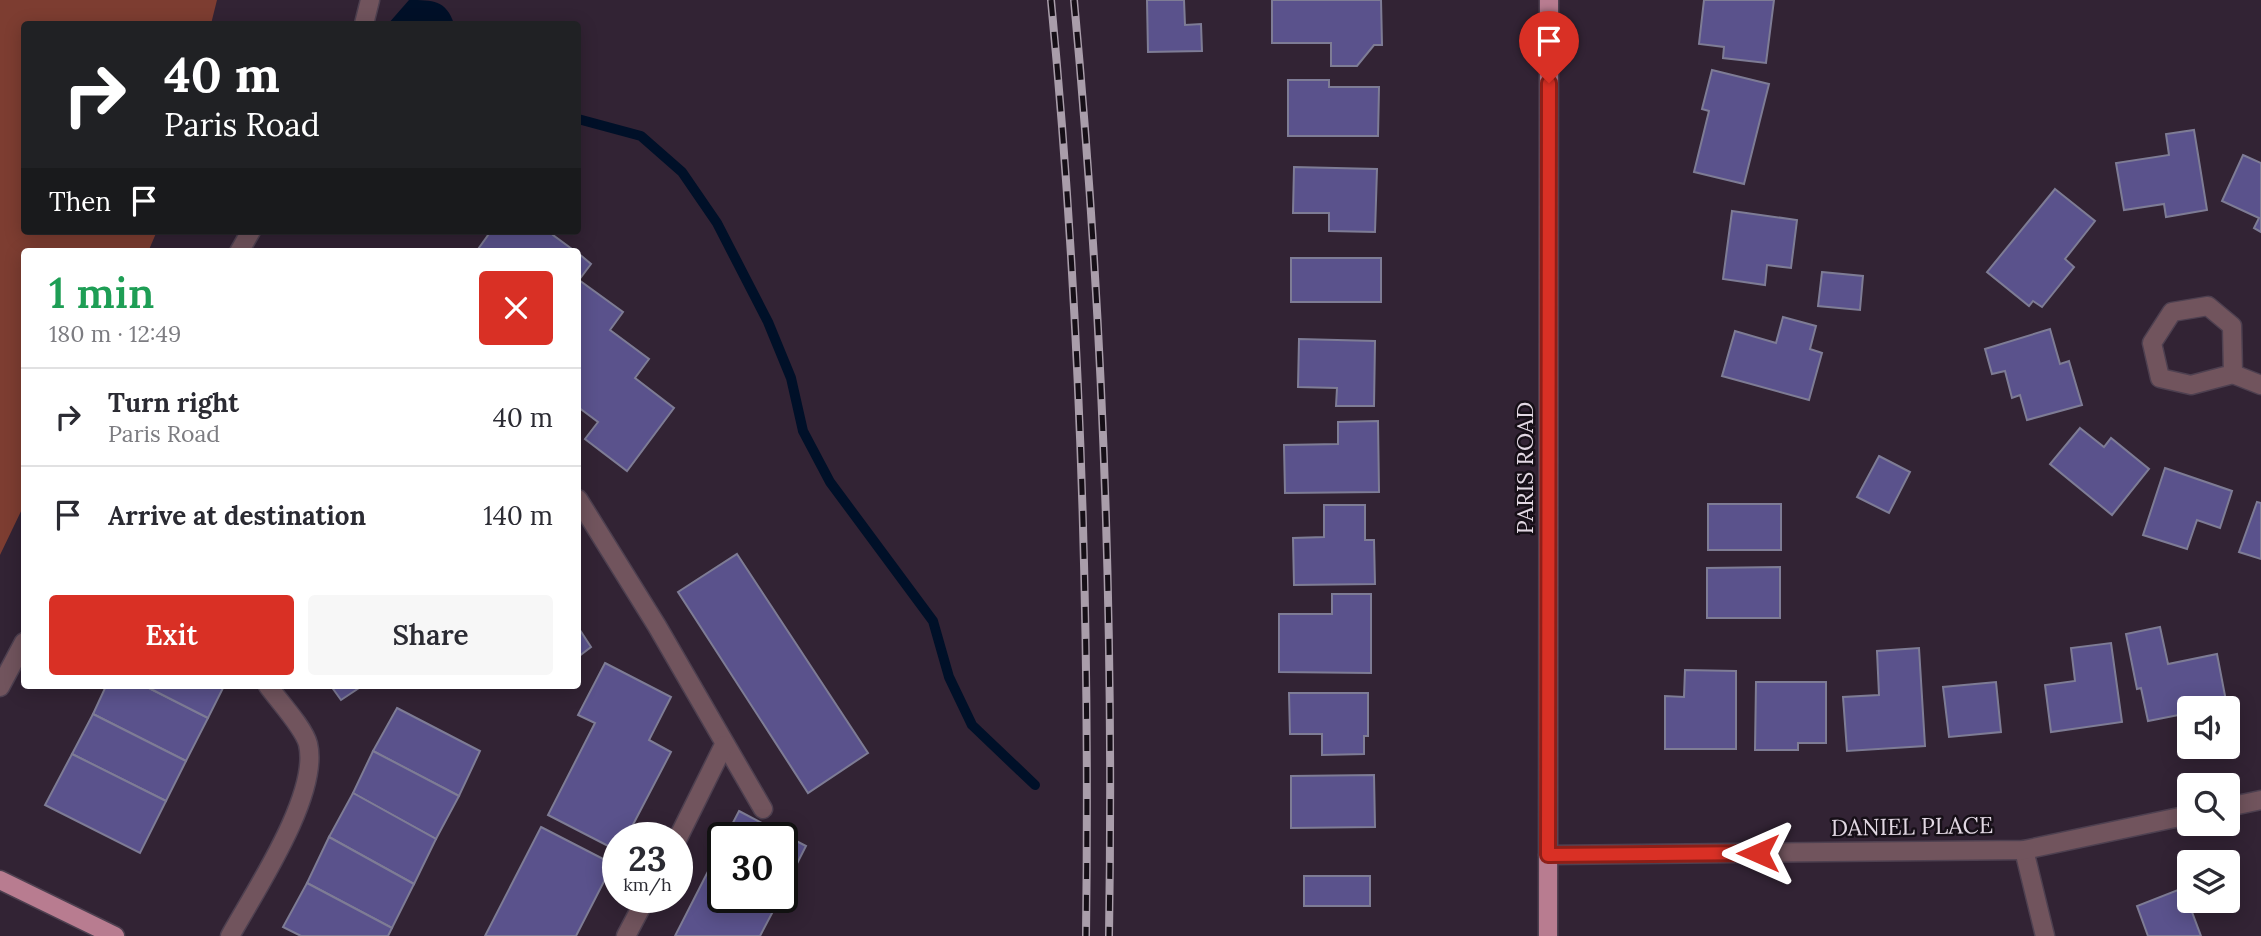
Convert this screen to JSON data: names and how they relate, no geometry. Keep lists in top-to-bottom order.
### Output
{
  "streets": {
    "main road": ["PARIS ROAD"],
    "street": ["DANIEL PLACE"]
  },
  "crossings": [
    ["PARIS ROAD", "DANIEL PLACE"]
  ],
  "page": {
    "turn": ["40 m", "Paris Road"],
    "then": "Then",
    "heading": ["1 min", "180 m · 12:49"],
    "list": [
      {
        "name": "Turn right",
        "note": "Paris Road",
        "value": "40 m"
      },
      {
        "name": "Arrive at destination",
        "value": "140 m"
      }
    ],
    "buttons": ["Exit", "Share"],
    "speed": "23 km/h",
    "limit": "30"
  }
}
